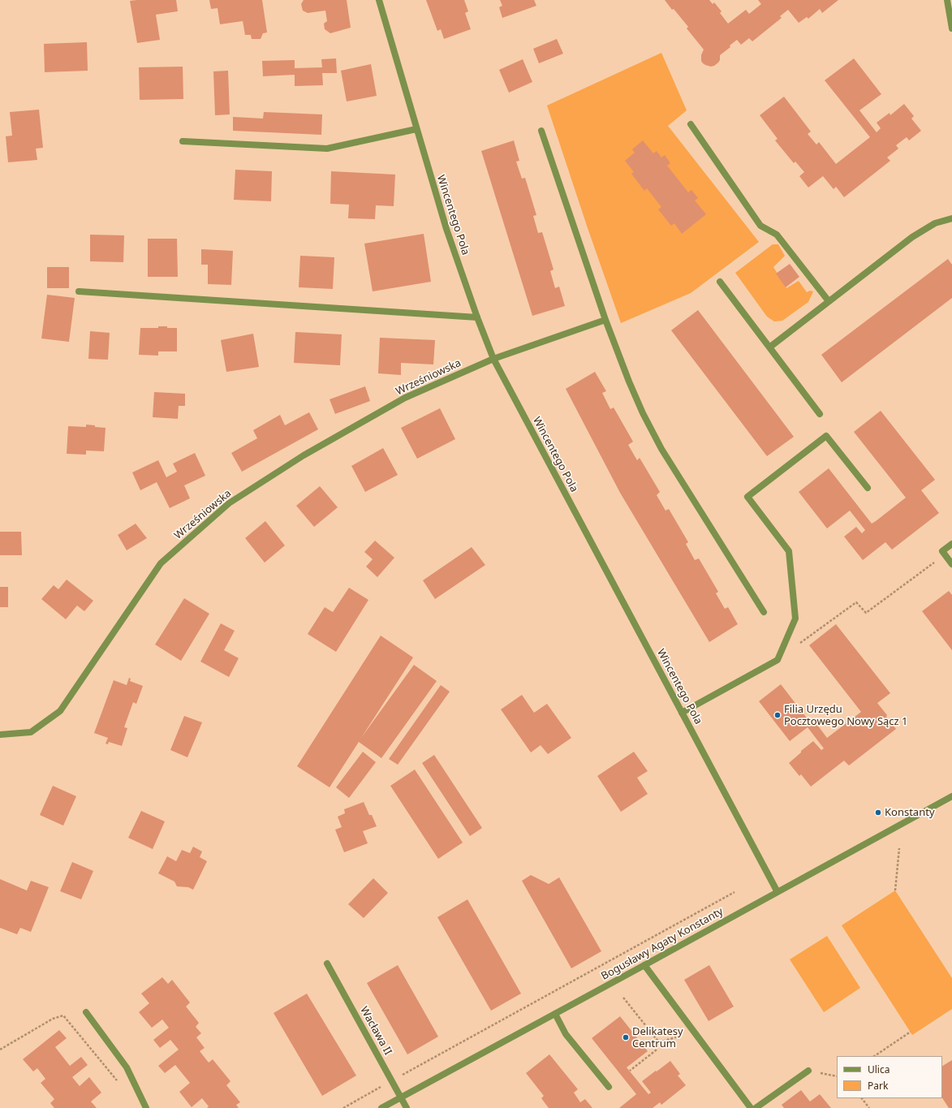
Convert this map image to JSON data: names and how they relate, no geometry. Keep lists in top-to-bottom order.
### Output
{
  "streets": {
    "street": [
      "Wincentego Pola",
      "Wrześniowska",
      "Bogusławy Agaty Konstanty",
      "Wacława II"
    ]
  },
  "crossings": [
    ["Wincentego Pola", "Wrześniowska"],
    ["Wincentego Pola", "Bogusławy Agaty Konstanty"],
    ["Bogusławy Agaty Konstanty", "Wacława II"]
  ],
  "places": ["Filia Urzędu Pocztowego Nowy Sącz 1", "Konstanty", "Delikatesy Centrum"],
  "legend": ["Ulica", "Park"]
}
